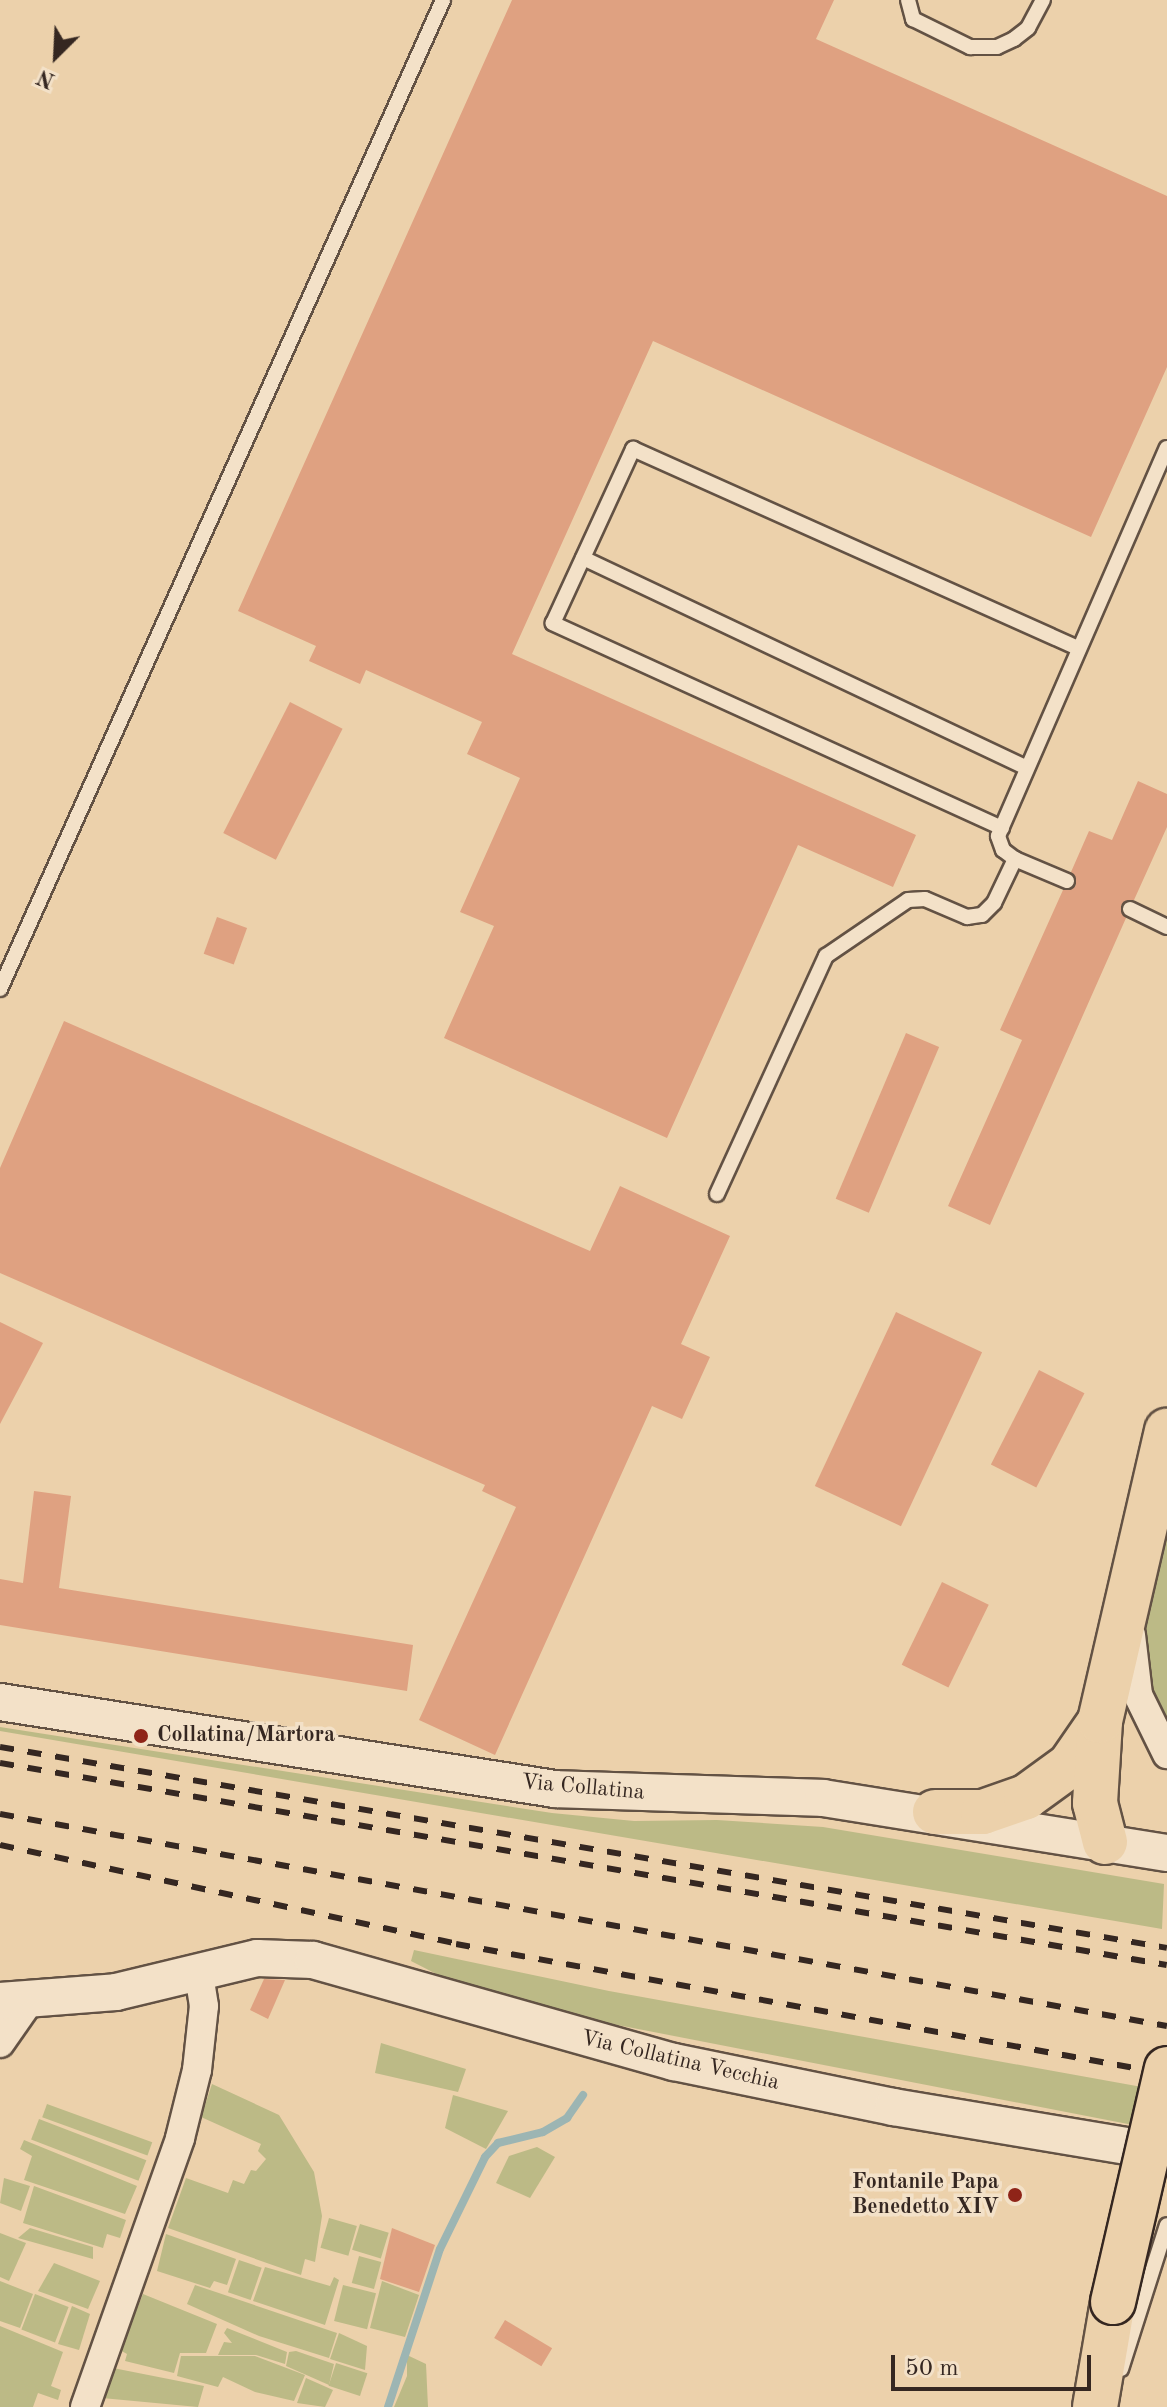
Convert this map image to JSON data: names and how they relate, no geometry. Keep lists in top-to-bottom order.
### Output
{
  "streets": {
    "street": ["Via Collatina", "Via Collatina Vecchia"]
  },
  "places": ["Collatina/Martora", "Fontanile Papa Benedetto XIV"],
  "scale_bar": "50 m",
  "north": "bottom left"
}
